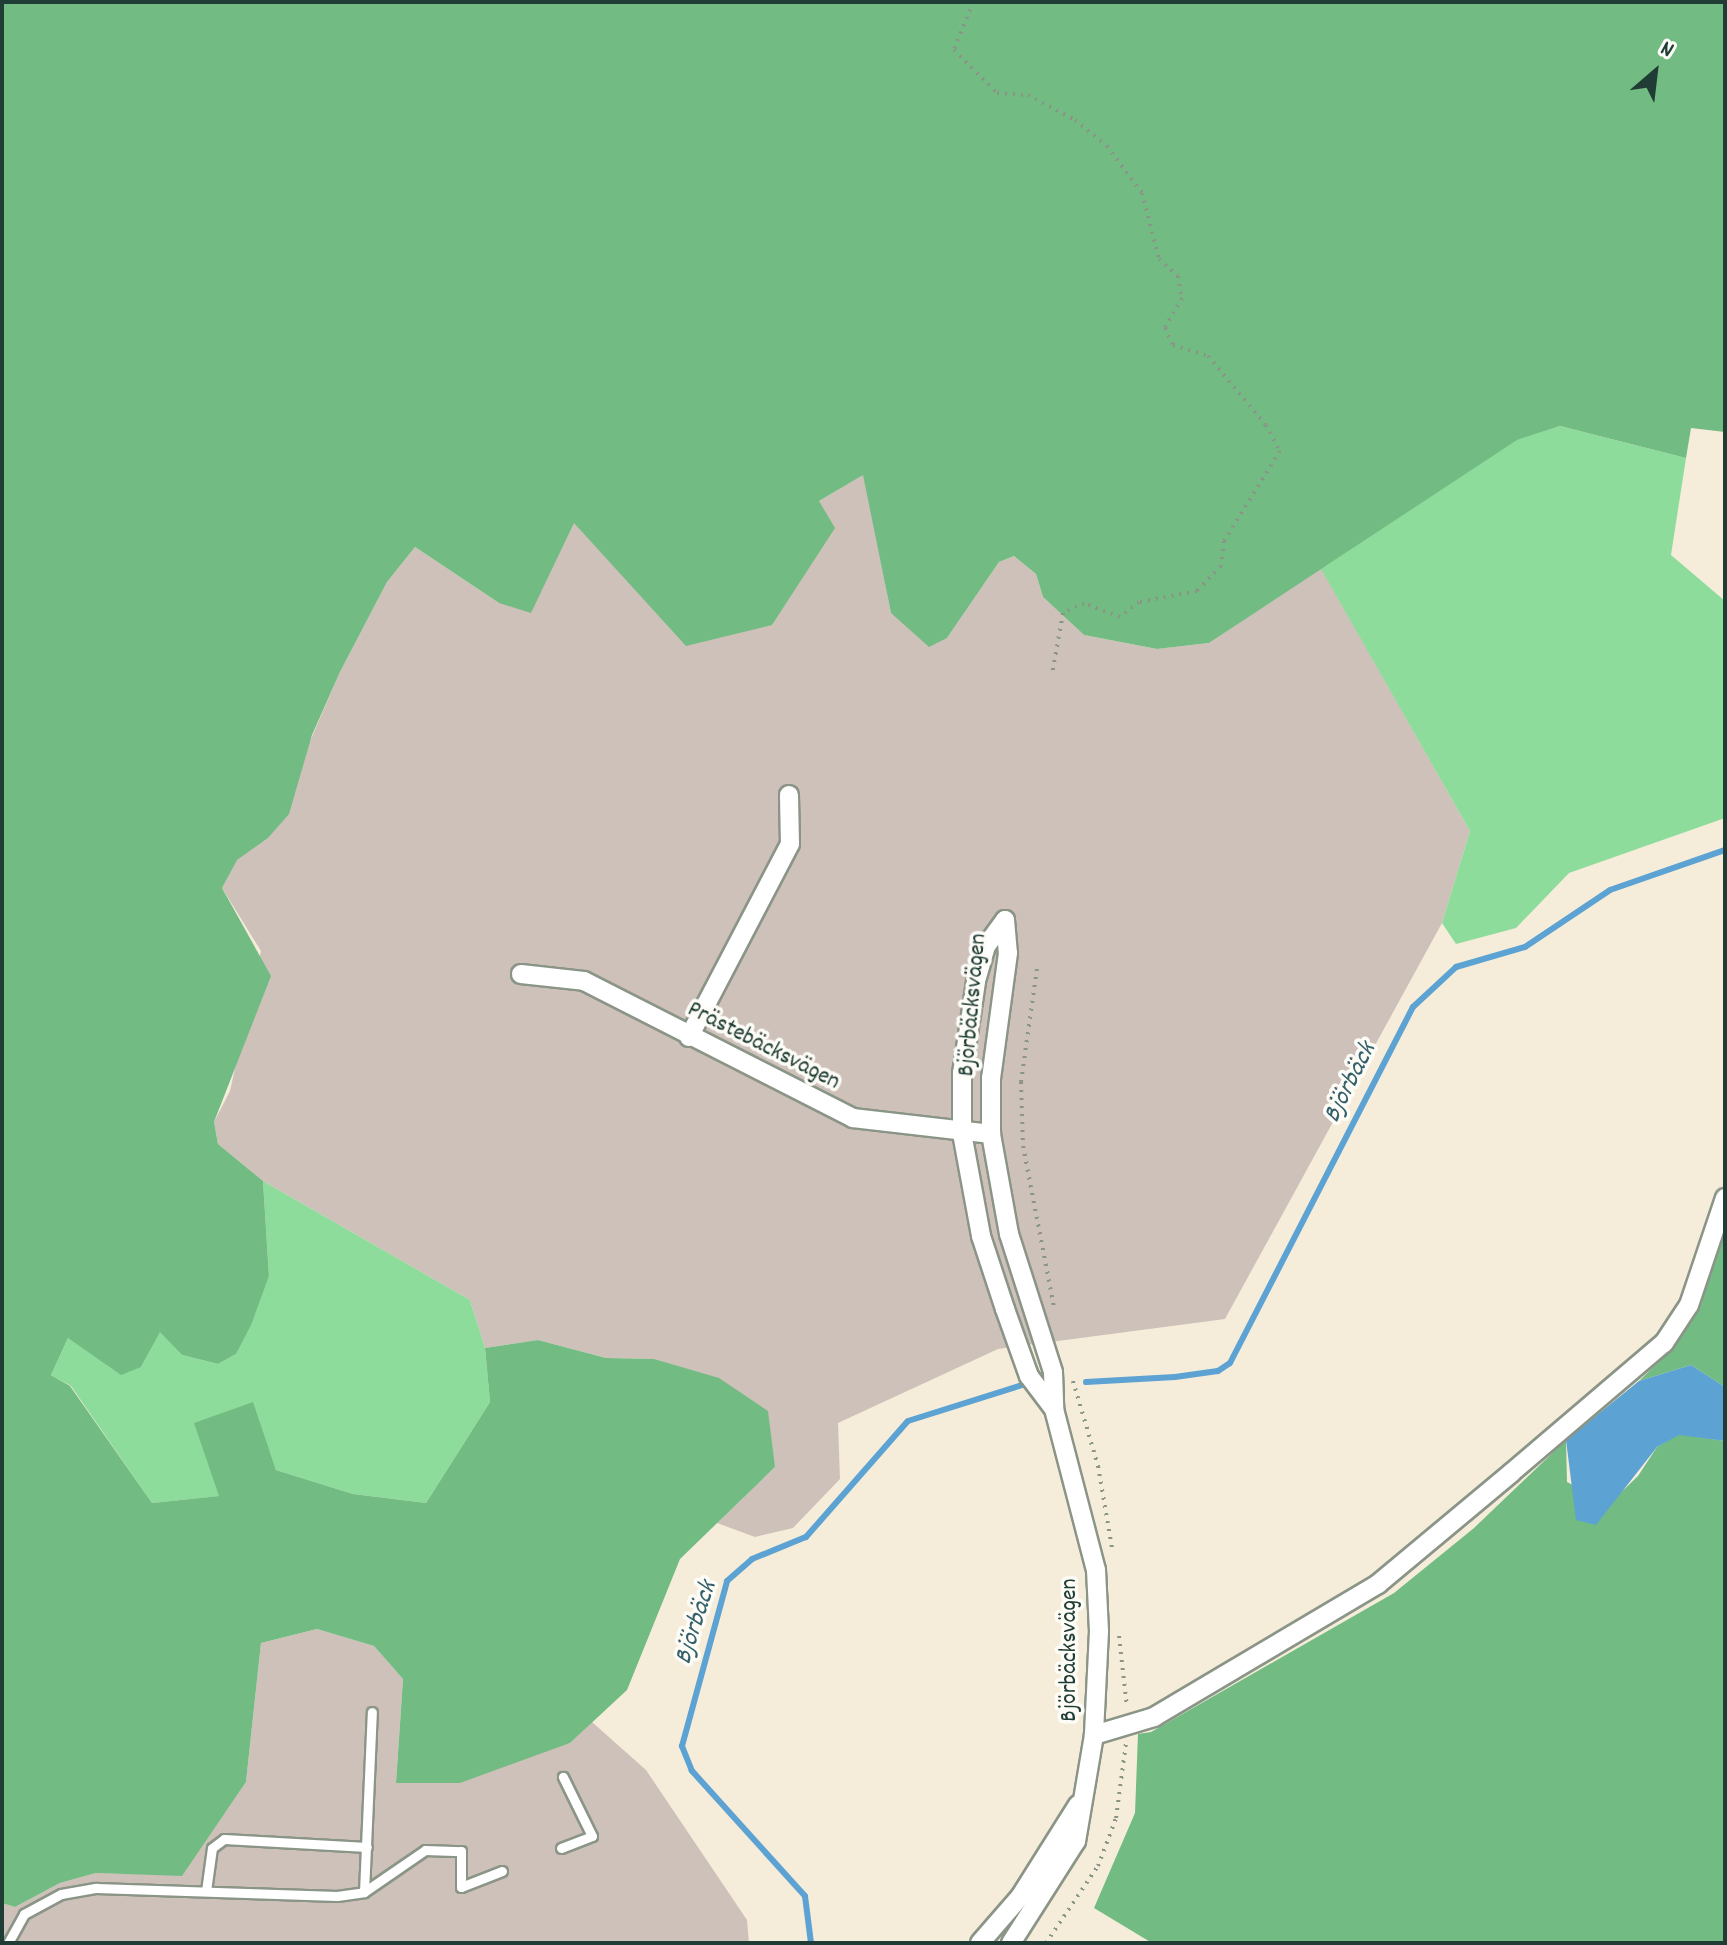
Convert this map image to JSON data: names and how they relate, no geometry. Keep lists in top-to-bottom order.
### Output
{
  "streets": {
    "street": ["Björbäcksvägen", "Prästebäcksvägen"]
  },
  "crossings": [
    ["Björbäcksvägen", "Prästebäcksvägen"]
  ],
  "water": ["Björbäck"],
  "north": "top right"
}
